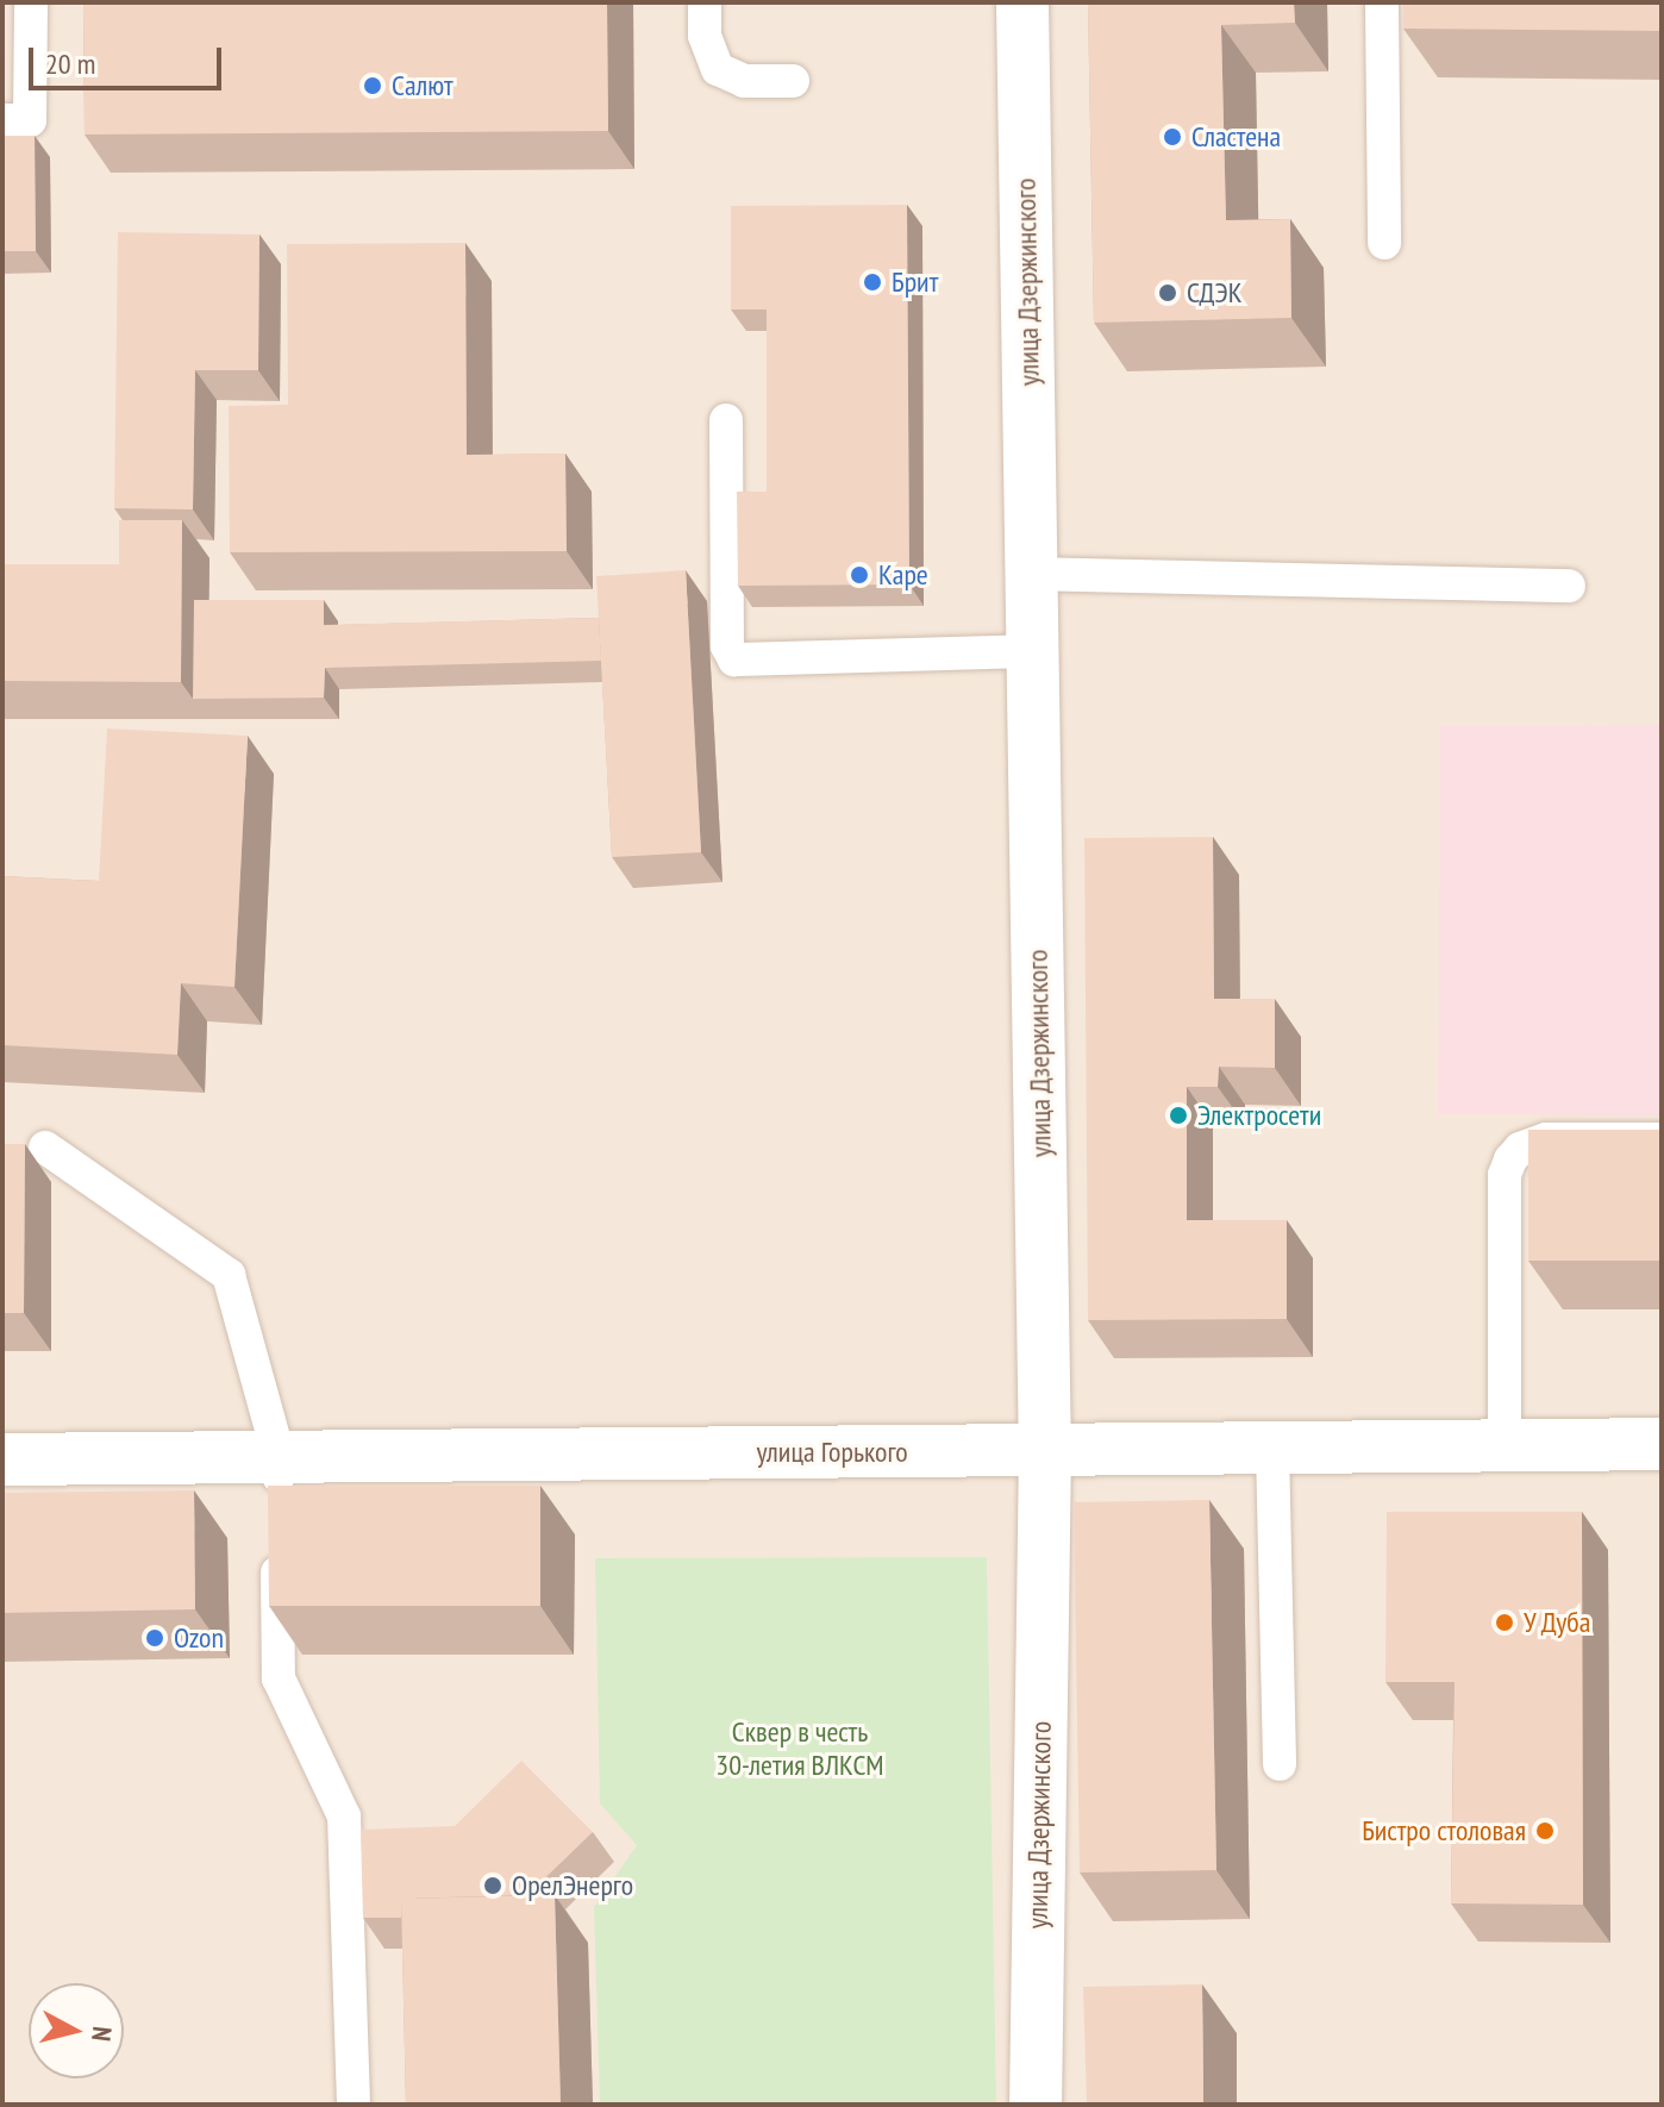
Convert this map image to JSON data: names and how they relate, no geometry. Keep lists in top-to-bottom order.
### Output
{
  "streets": {
    "street": ["улица Дзержинского", "улица Горького"]
  },
  "crossings": [
    ["улица Дзержинского", "улица Горького"]
  ],
  "parks": ["Сквер в честь 30-летия ВЛКСМ"],
  "places": [
    "Салют",
    "Сластена",
    "Брит",
    "СДЭК",
    "Каре",
    "Электросети",
    "У Дуба",
    "Ozon",
    "Бистро столовая",
    "ОрелЭнерго"
  ],
  "scale_bar": "20 m",
  "north": "right"
}
